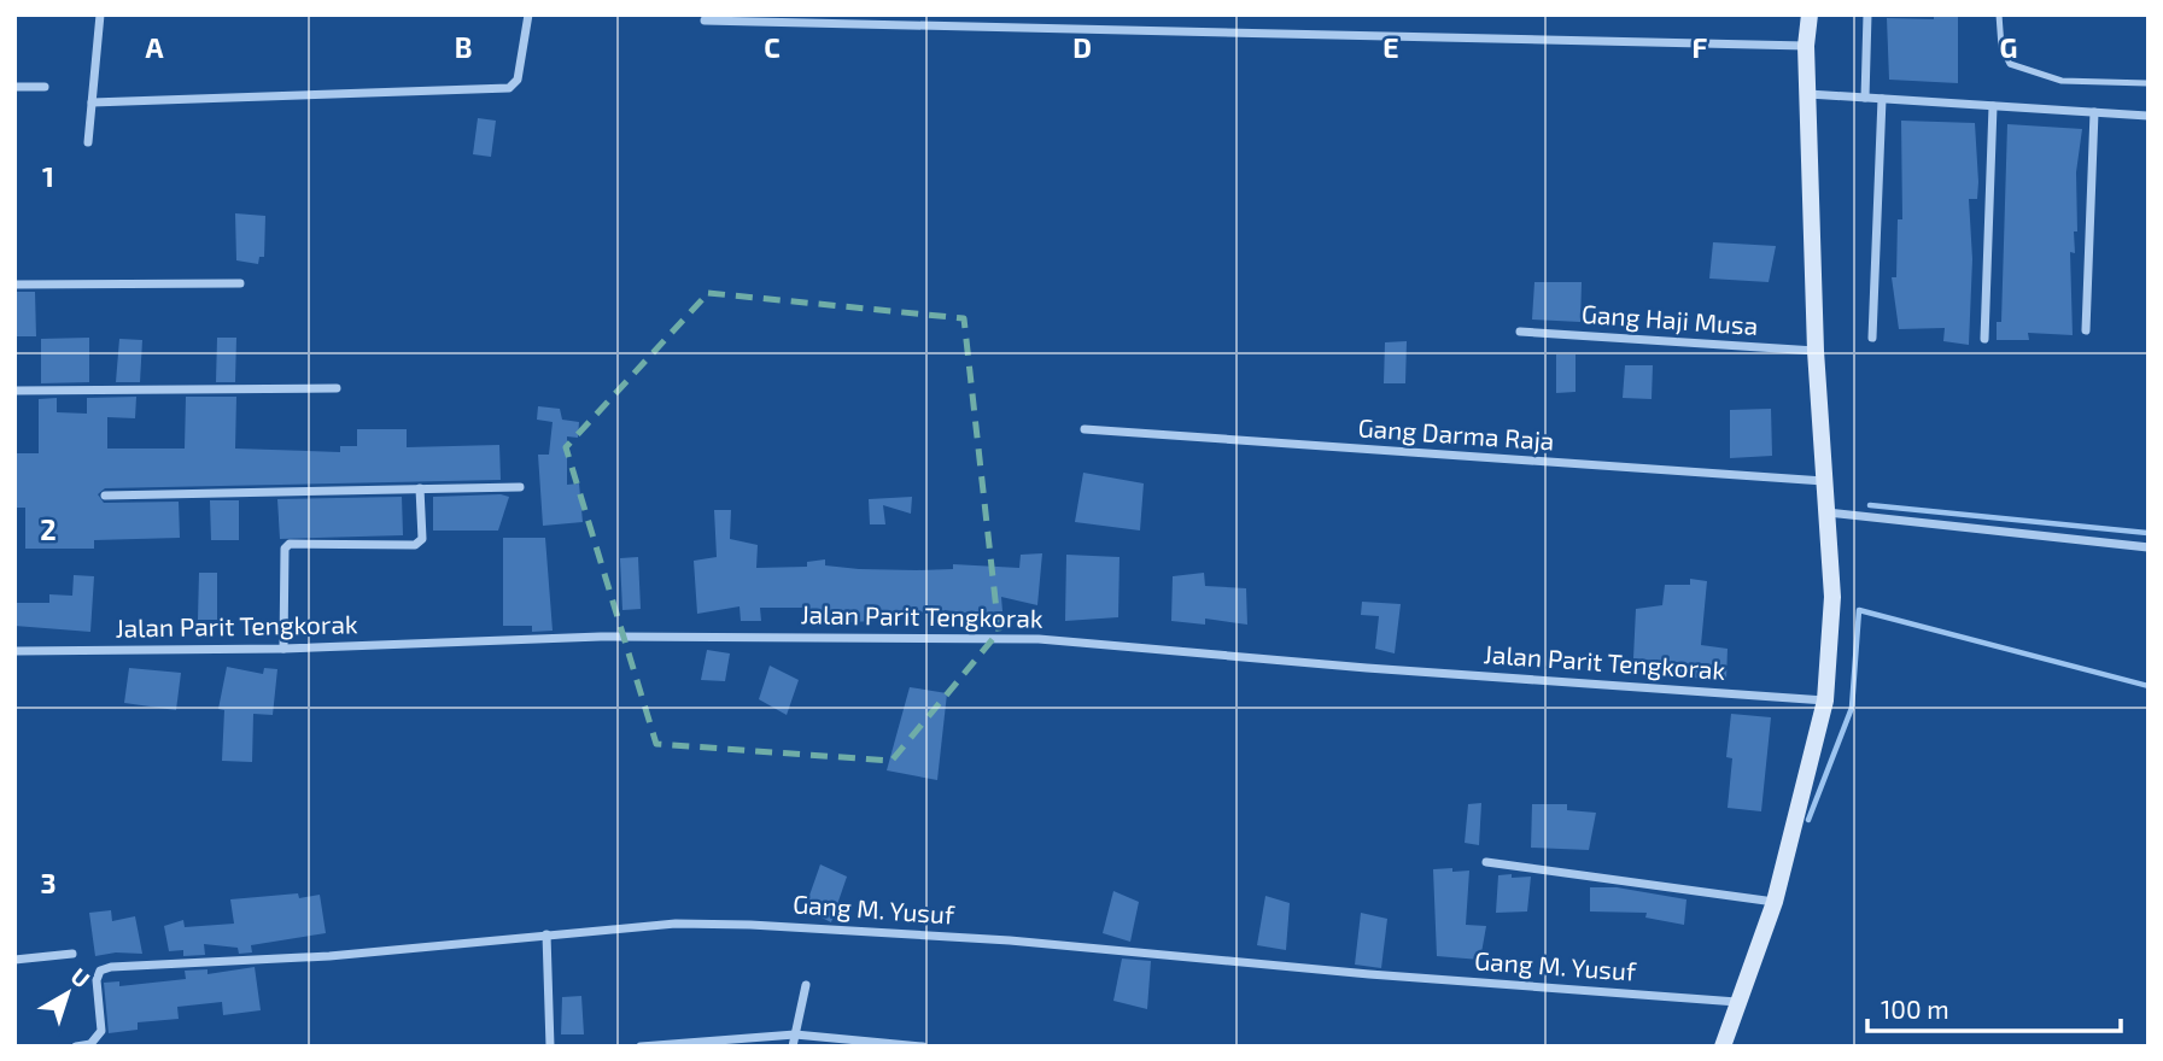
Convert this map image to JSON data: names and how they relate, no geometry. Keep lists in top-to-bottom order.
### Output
{
  "streets": {
    "street": [
      "Gang Haji Musa",
      "Gang Darma Raja",
      "Jalan Parit Tengkorak",
      "Gang M. Yusuf"
    ]
  },
  "scale_bar": "100 m",
  "north": "top right",
  "grid": {
    "columns": [
      "A",
      "B",
      "C",
      "D",
      "E",
      "F",
      "G"
    ],
    "rows": ["1", "2", "3"]
  }
}
